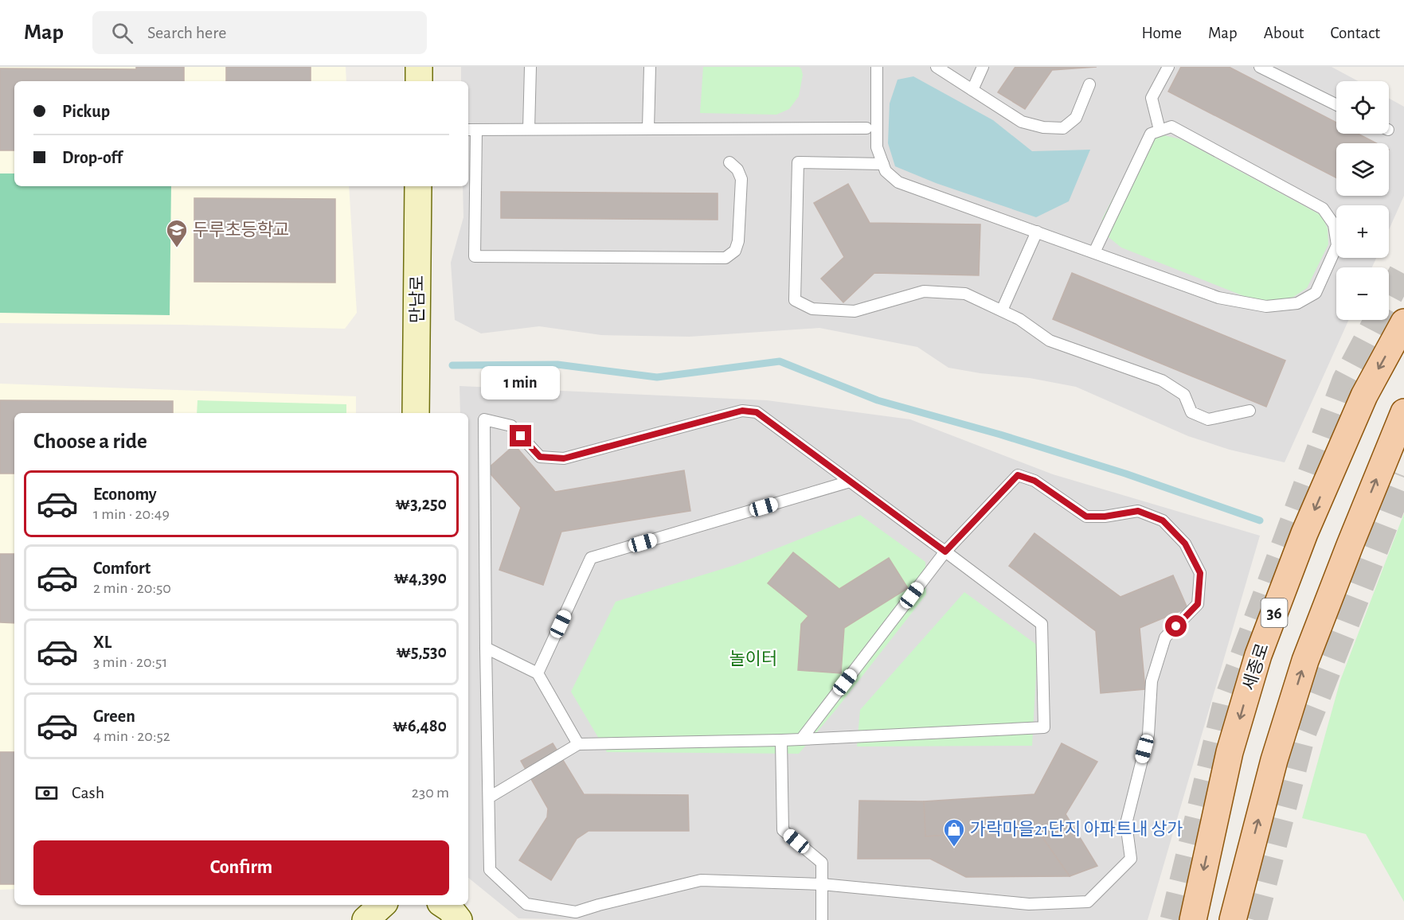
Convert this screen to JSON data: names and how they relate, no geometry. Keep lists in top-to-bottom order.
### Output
{
  "streets": {
    "main road": ["36", "세종로"],
    "street": ["만남로"]
  },
  "parks": ["놀이터"],
  "places": {
    "school or university": ["두루초등학교"],
    "shop": ["가락마을21단지 아파트내 상가"]
  },
  "page": {
    "header": "Map",
    "search": "Search here",
    "nav": [
      "Home",
      "Map",
      "About",
      "Contact"
    ],
    "map_buttons": ["+", "−"],
    "banner": ["Pickup", "Drop-off"],
    "bubble": "1 min",
    "heading": "Choose a ride",
    "list": [
      {
        "name": "Economy",
        "note": "1 min · 20:49",
        "value": "₩3,250"
      },
      {
        "name": "Comfort",
        "note": "2 min · 20:50",
        "value": "₩4,390"
      },
      {
        "name": "XL",
        "note": "3 min · 20:51",
        "value": "₩5,530"
      },
      {
        "name": "Green",
        "note": "4 min · 20:52",
        "value": "₩6,480"
      }
    ],
    "pay": ["Cash", "230 m"],
    "buttons": "Confirm"
  }
}
